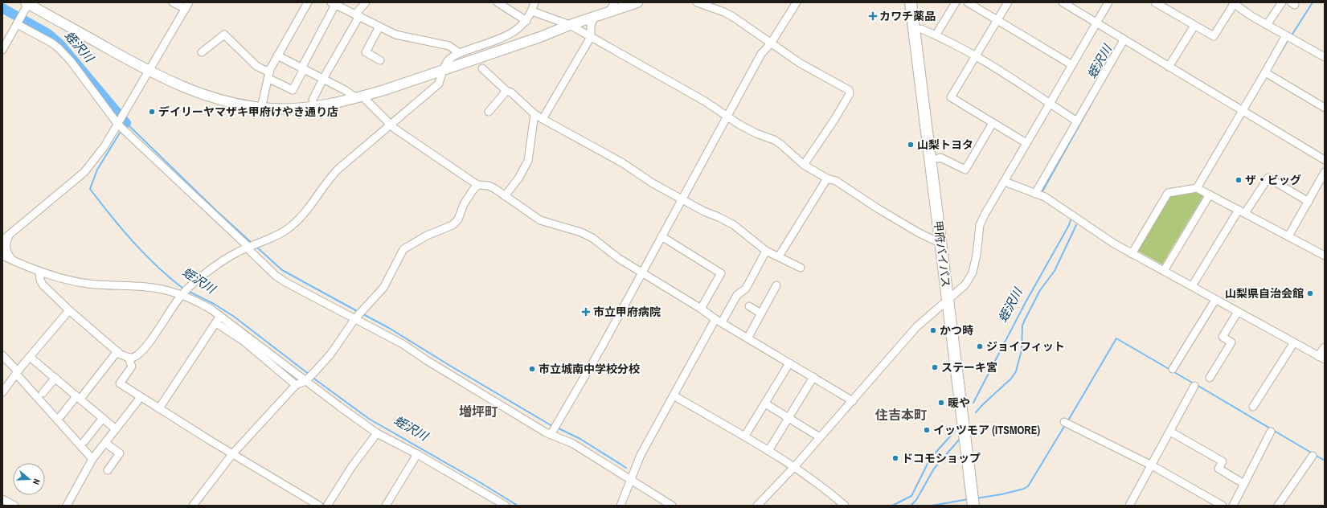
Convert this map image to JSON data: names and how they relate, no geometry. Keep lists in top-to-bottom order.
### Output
{
  "streets": {
    "highway": ["甲府バイパス"]
  },
  "districts": ["増坪町", "住吉本町"],
  "water": ["蛭沢川"],
  "places": {
    "health": ["カワチ薬品", "市立甲府病院"],
    "other": [
      "デイリーヤマザキ甲府けやき通り店",
      "山梨トヨタ",
      "ザ・ビッグ",
      "山梨県自治会館",
      "かつ時",
      "ジョイフィット",
      "ステーキ宮",
      "市立城南中学校分校",
      "暖や",
      "イッツモア (ITSMORE)",
      "ドコモショップ"
    ]
  },
  "north": "right"
}
